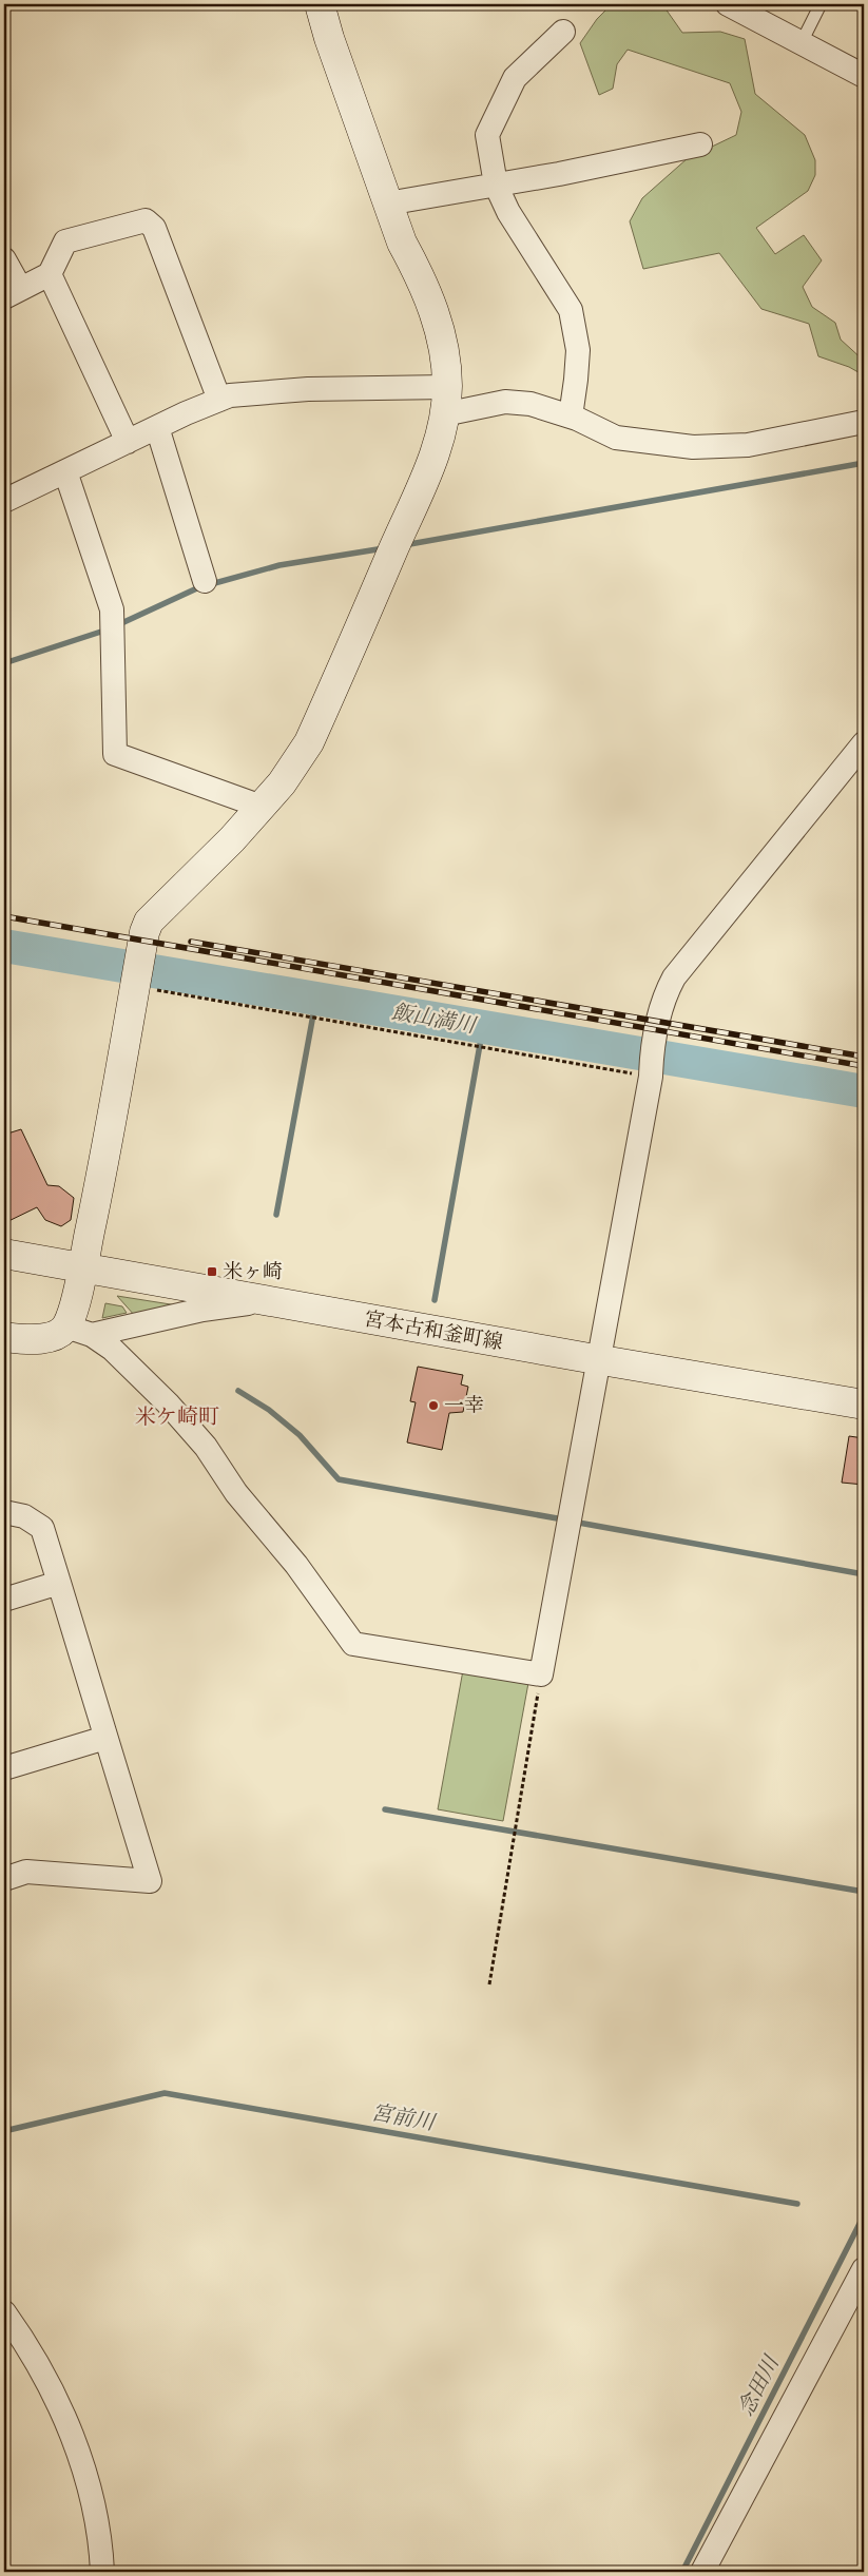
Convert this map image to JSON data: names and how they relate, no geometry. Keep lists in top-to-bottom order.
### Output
{
  "streets": {
    "street": ["宮本古和釜町線"]
  },
  "districts": ["米ケ崎町"],
  "water": ["飯山満川", "宮前川", "念田川"],
  "places": {
    "transit": ["米ヶ崎"],
    "other": ["一幸"]
  }
}
